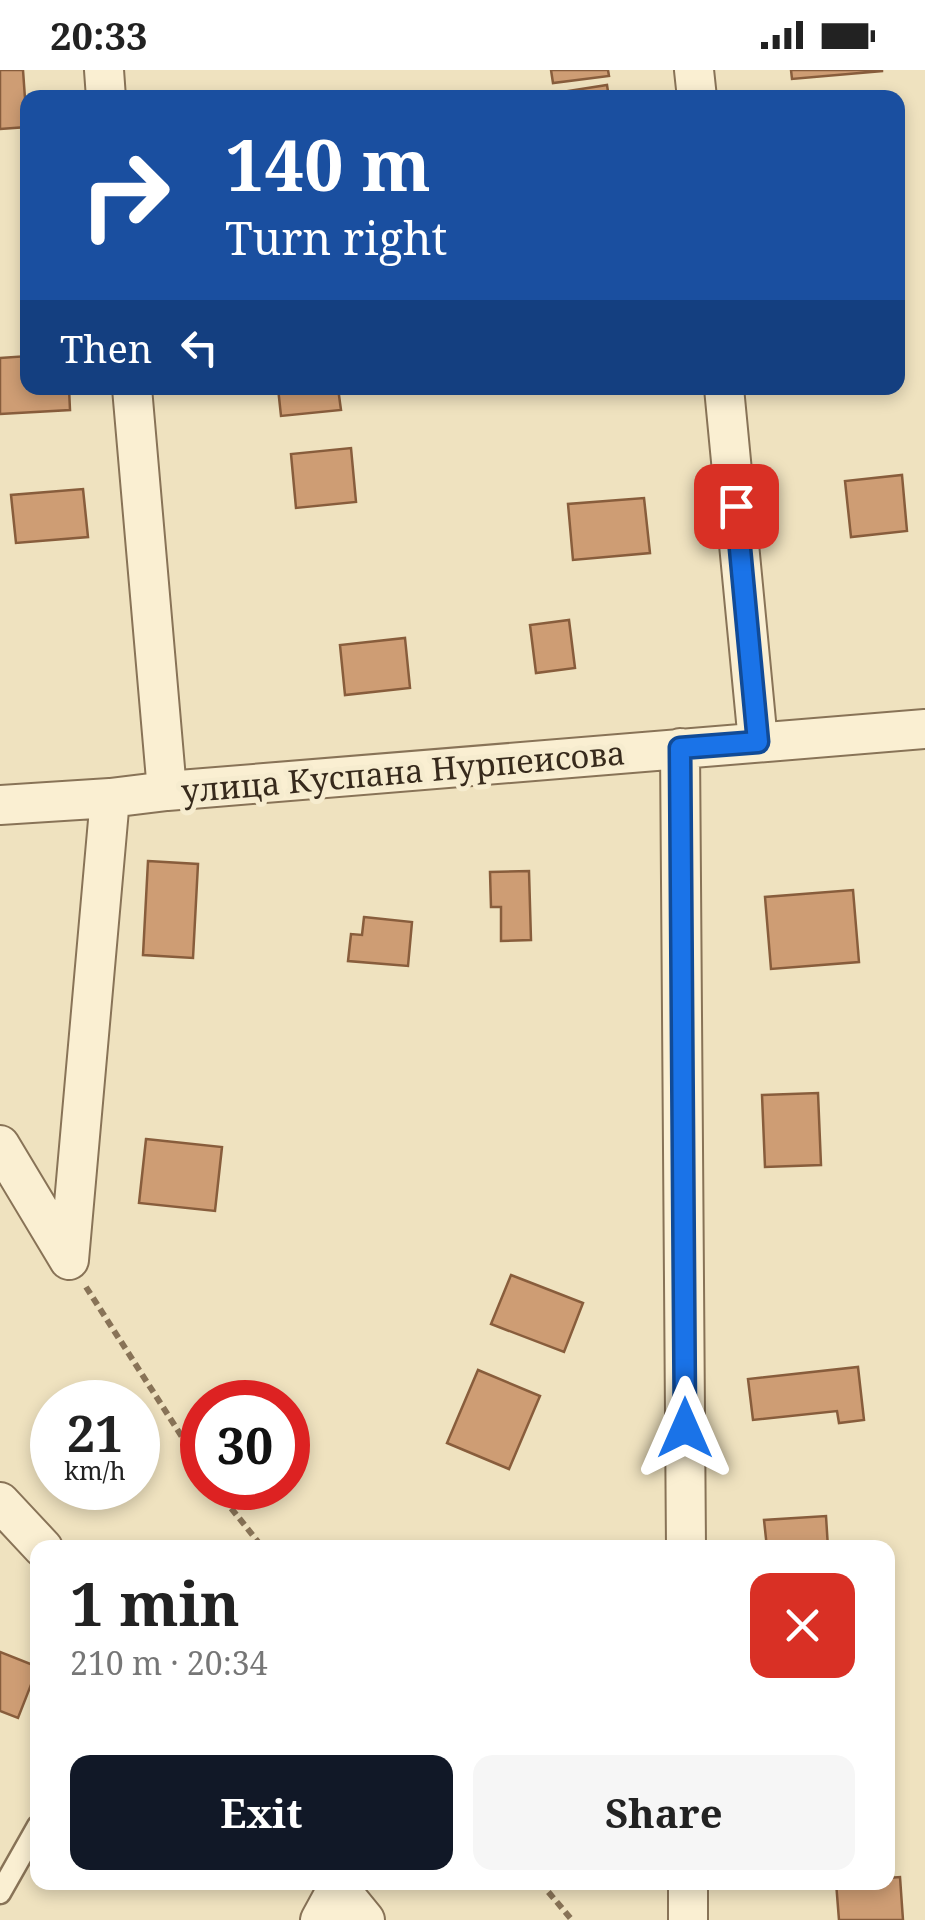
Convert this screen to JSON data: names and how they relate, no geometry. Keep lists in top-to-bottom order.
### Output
{
  "streets": {
    "street": ["улица Куспана Нурпеисова"]
  },
  "page": {
    "status": "20:33",
    "turn": ["140 m", "Turn right"],
    "then": "Then",
    "speed": "21 km/h",
    "limit": "30",
    "heading": ["1 min", "210 m · 20:34"],
    "buttons": ["Exit", "Share"]
  }
}
